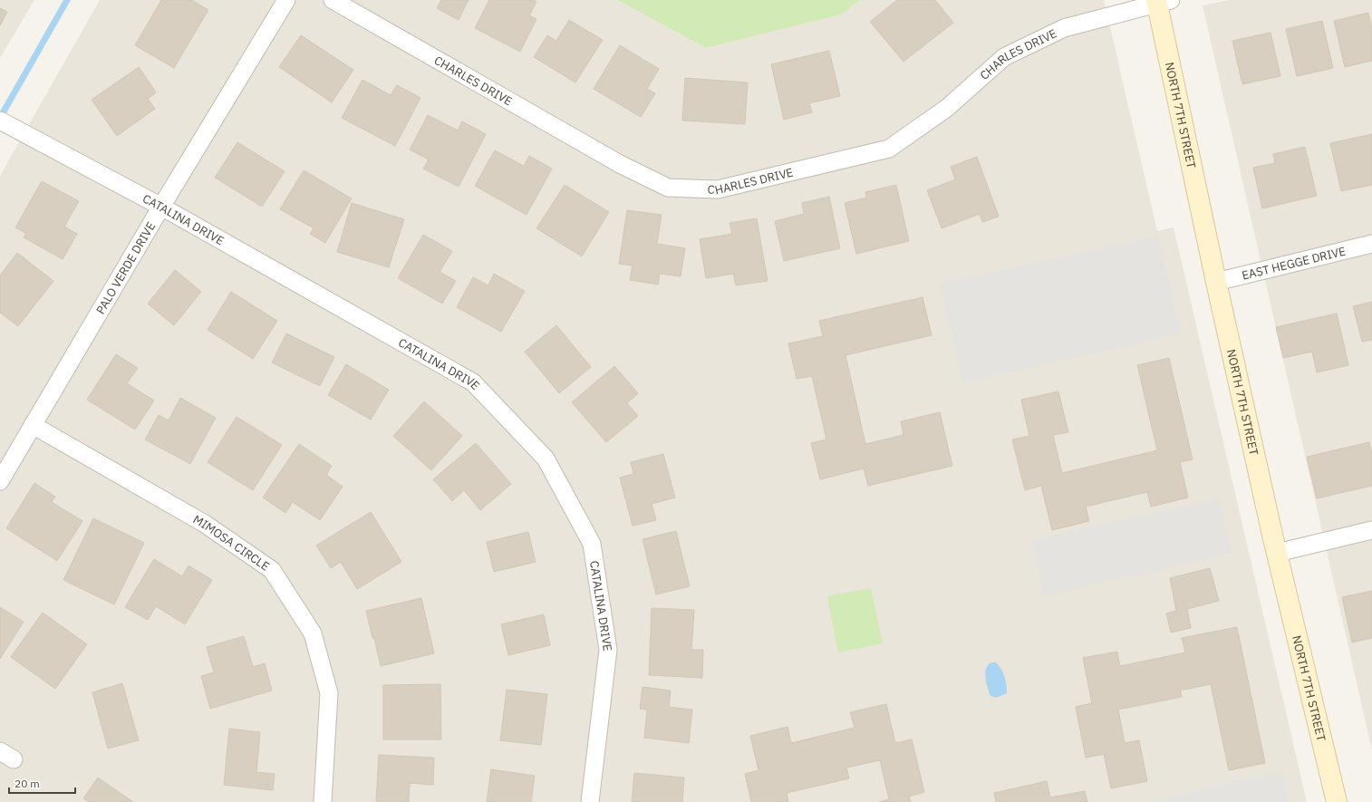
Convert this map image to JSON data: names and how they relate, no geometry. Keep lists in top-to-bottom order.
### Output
{
  "streets": {
    "main road": ["NORTH 7TH STREET"],
    "street": [
      "CHARLES DRIVE",
      "CATALINA DRIVE",
      "EAST HEGGE DRIVE",
      "PALO VERDE DRIVE",
      "MIMOSA CIRCLE"
    ]
  },
  "crossings": [
    ["CHARLES DRIVE", "NORTH 7TH STREET"],
    ["NORTH 7TH STREET", "EAST HEGGE DRIVE"],
    ["CATALINA DRIVE", "PALO VERDE DRIVE"],
    ["PALO VERDE DRIVE", "MIMOSA CIRCLE"]
  ],
  "scale_bar": "20 m"
}
